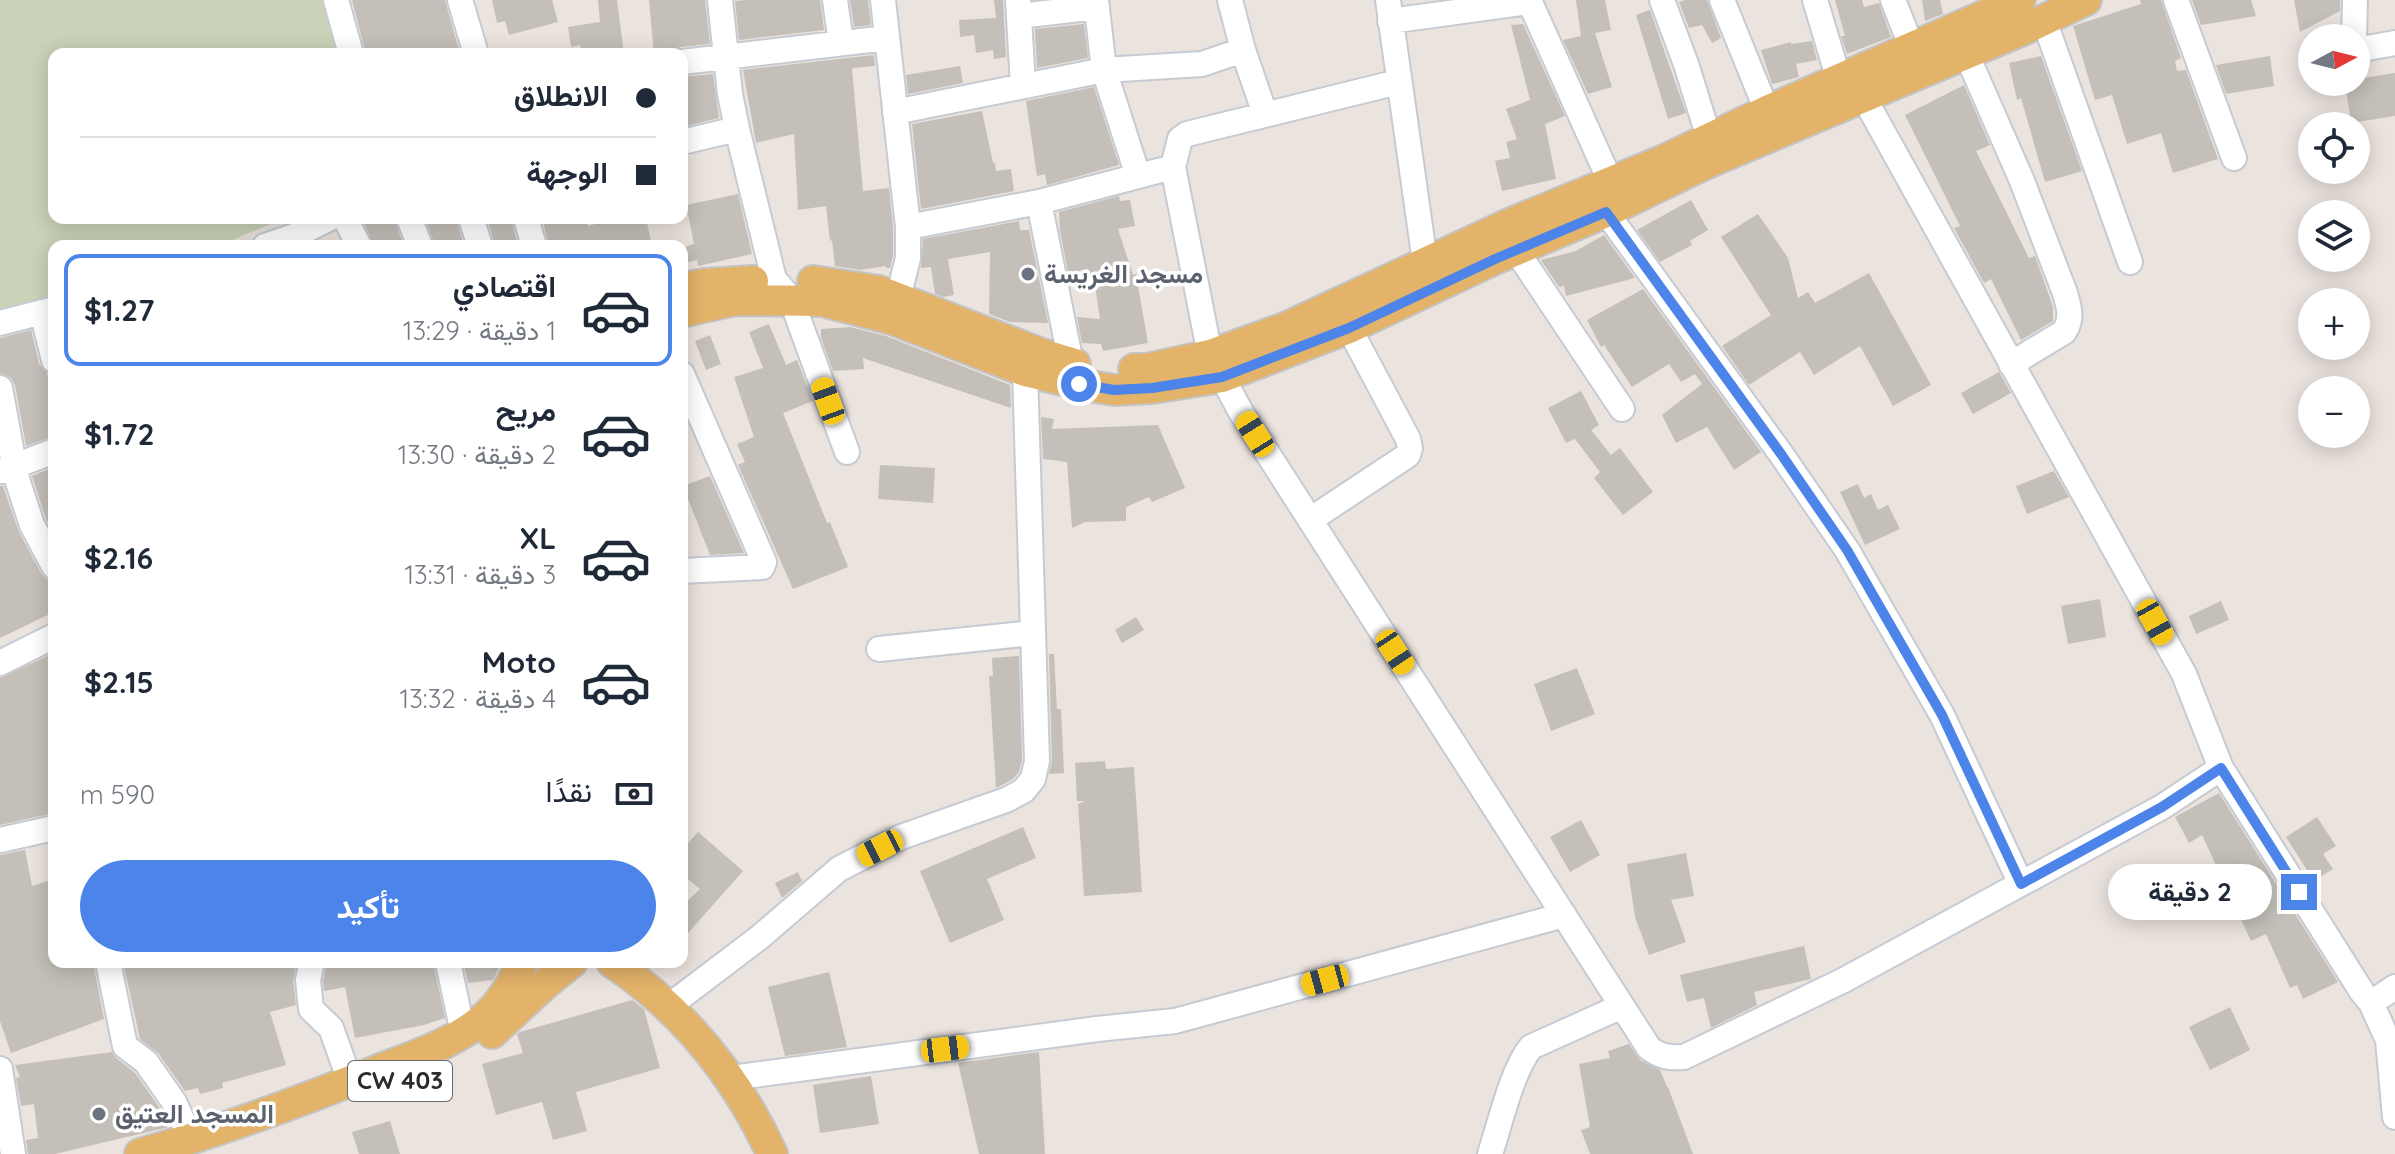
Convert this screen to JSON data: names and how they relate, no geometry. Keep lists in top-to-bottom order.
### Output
{
  "streets": {
    "main road": ["CW 403"]
  },
  "places": ["مسجد الغريسة", "المسجد العتيق"],
  "north": "right",
  "page": {
    "map_buttons": ["+", "−"],
    "banner": ["الانطلاق", "الوجهة"],
    "list": [
      {
        "name": "اقتصادي",
        "note": "1 دقيقة · 13:29",
        "value": "$1.27"
      },
      {
        "name": "مريح",
        "note": "2 دقيقة · 13:30",
        "value": "$1.72"
      },
      {
        "name": "XL",
        "note": "3 دقيقة · 13:31",
        "value": "$2.16"
      },
      {
        "name": "Moto",
        "note": "4 دقيقة · 13:32",
        "value": "$2.15"
      }
    ],
    "pay": ["نقدًا", "590 m"],
    "buttons": "تأكيد",
    "bubble": "2 دقيقة"
  }
}
